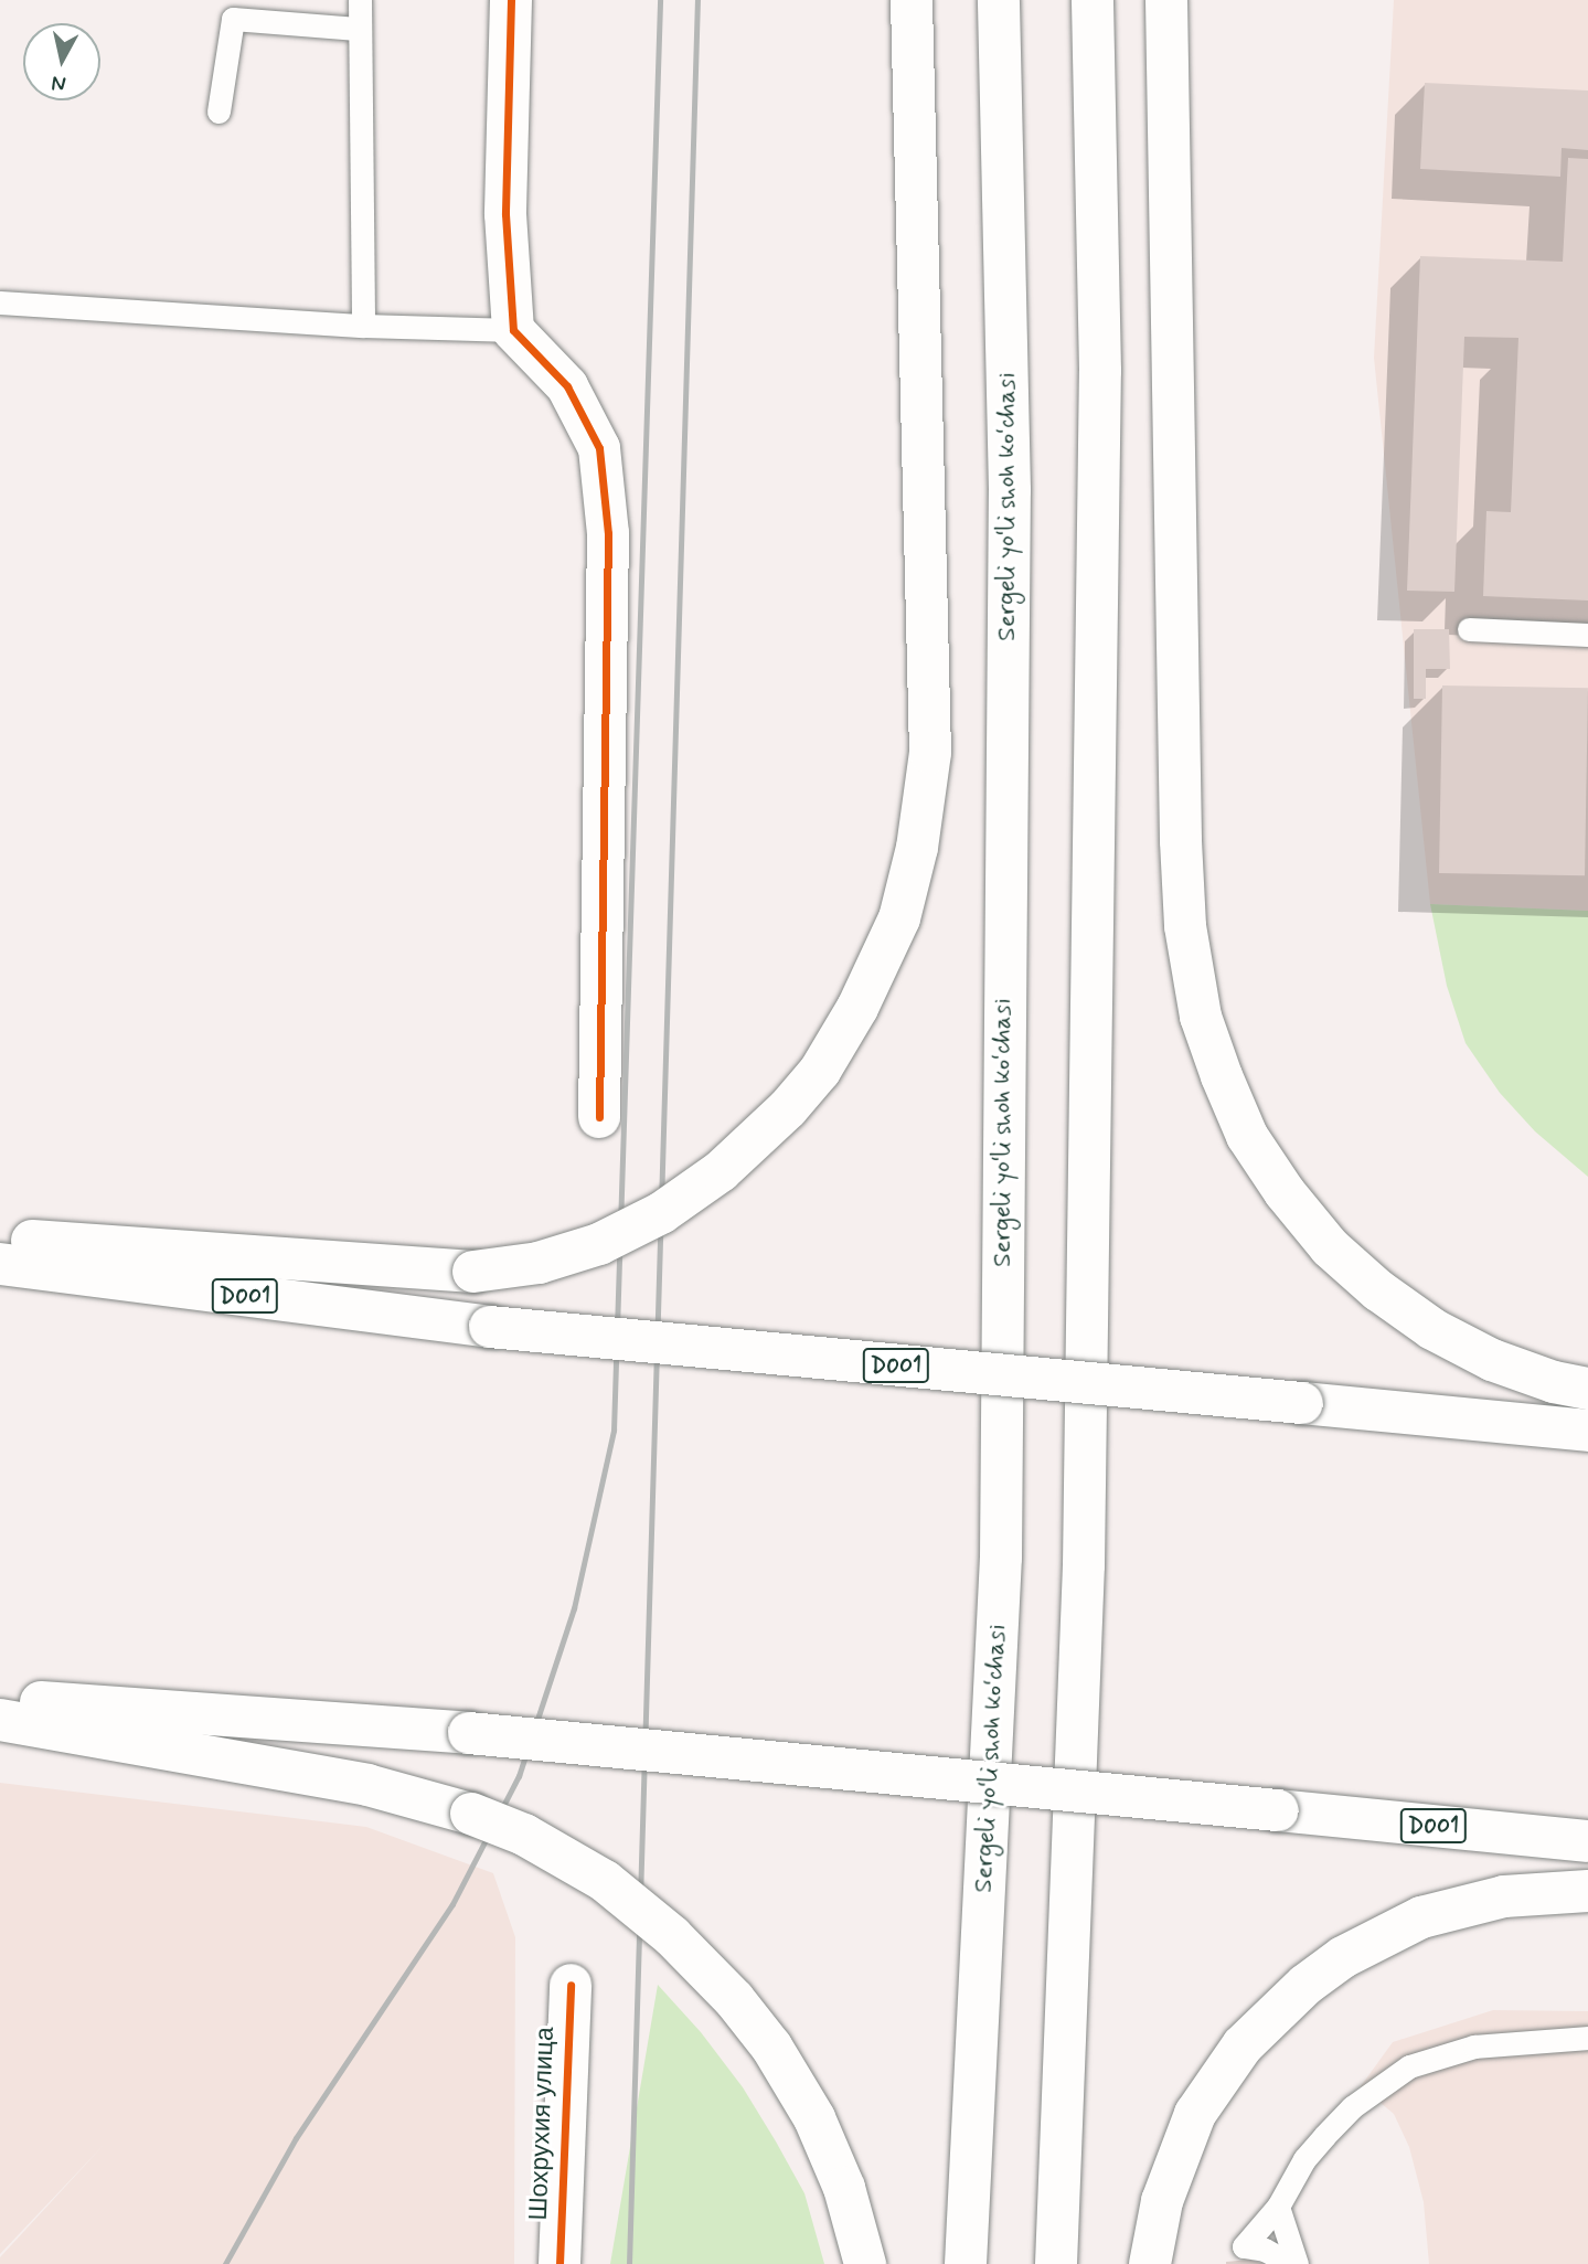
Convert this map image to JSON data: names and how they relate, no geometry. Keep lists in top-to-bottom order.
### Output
{
  "streets": {
    "main road": ["Sergeli yo‘li shoh ko‘chasi", "D001", "Шохрухия улица"]
  },
  "north": "bottom"
}
